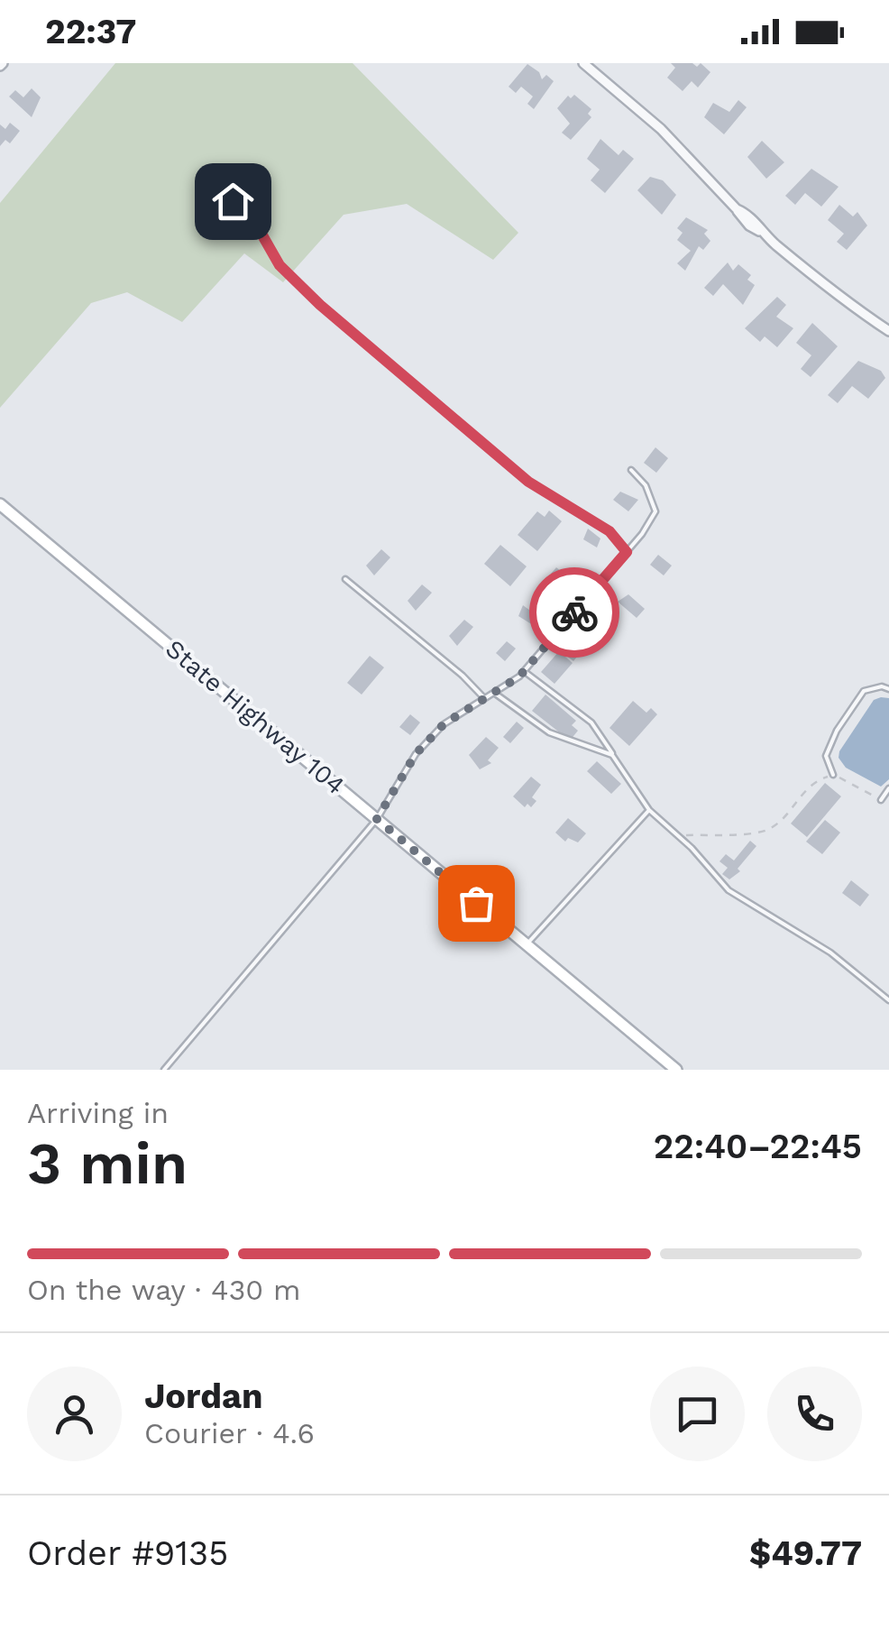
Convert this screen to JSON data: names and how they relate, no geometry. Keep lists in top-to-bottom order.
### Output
{
  "streets": {
    "main road": ["State Highway 104"]
  },
  "page": {
    "status": "22:37",
    "heading": ["3 min", "Arriving in", "22:40–22:45"],
    "panel": [
      "Jordan",
      "Courier · 4.6",
      "Order #9135",
      "$49.77"
    ],
    "bar": "On the way · 430 m"
  }
}
